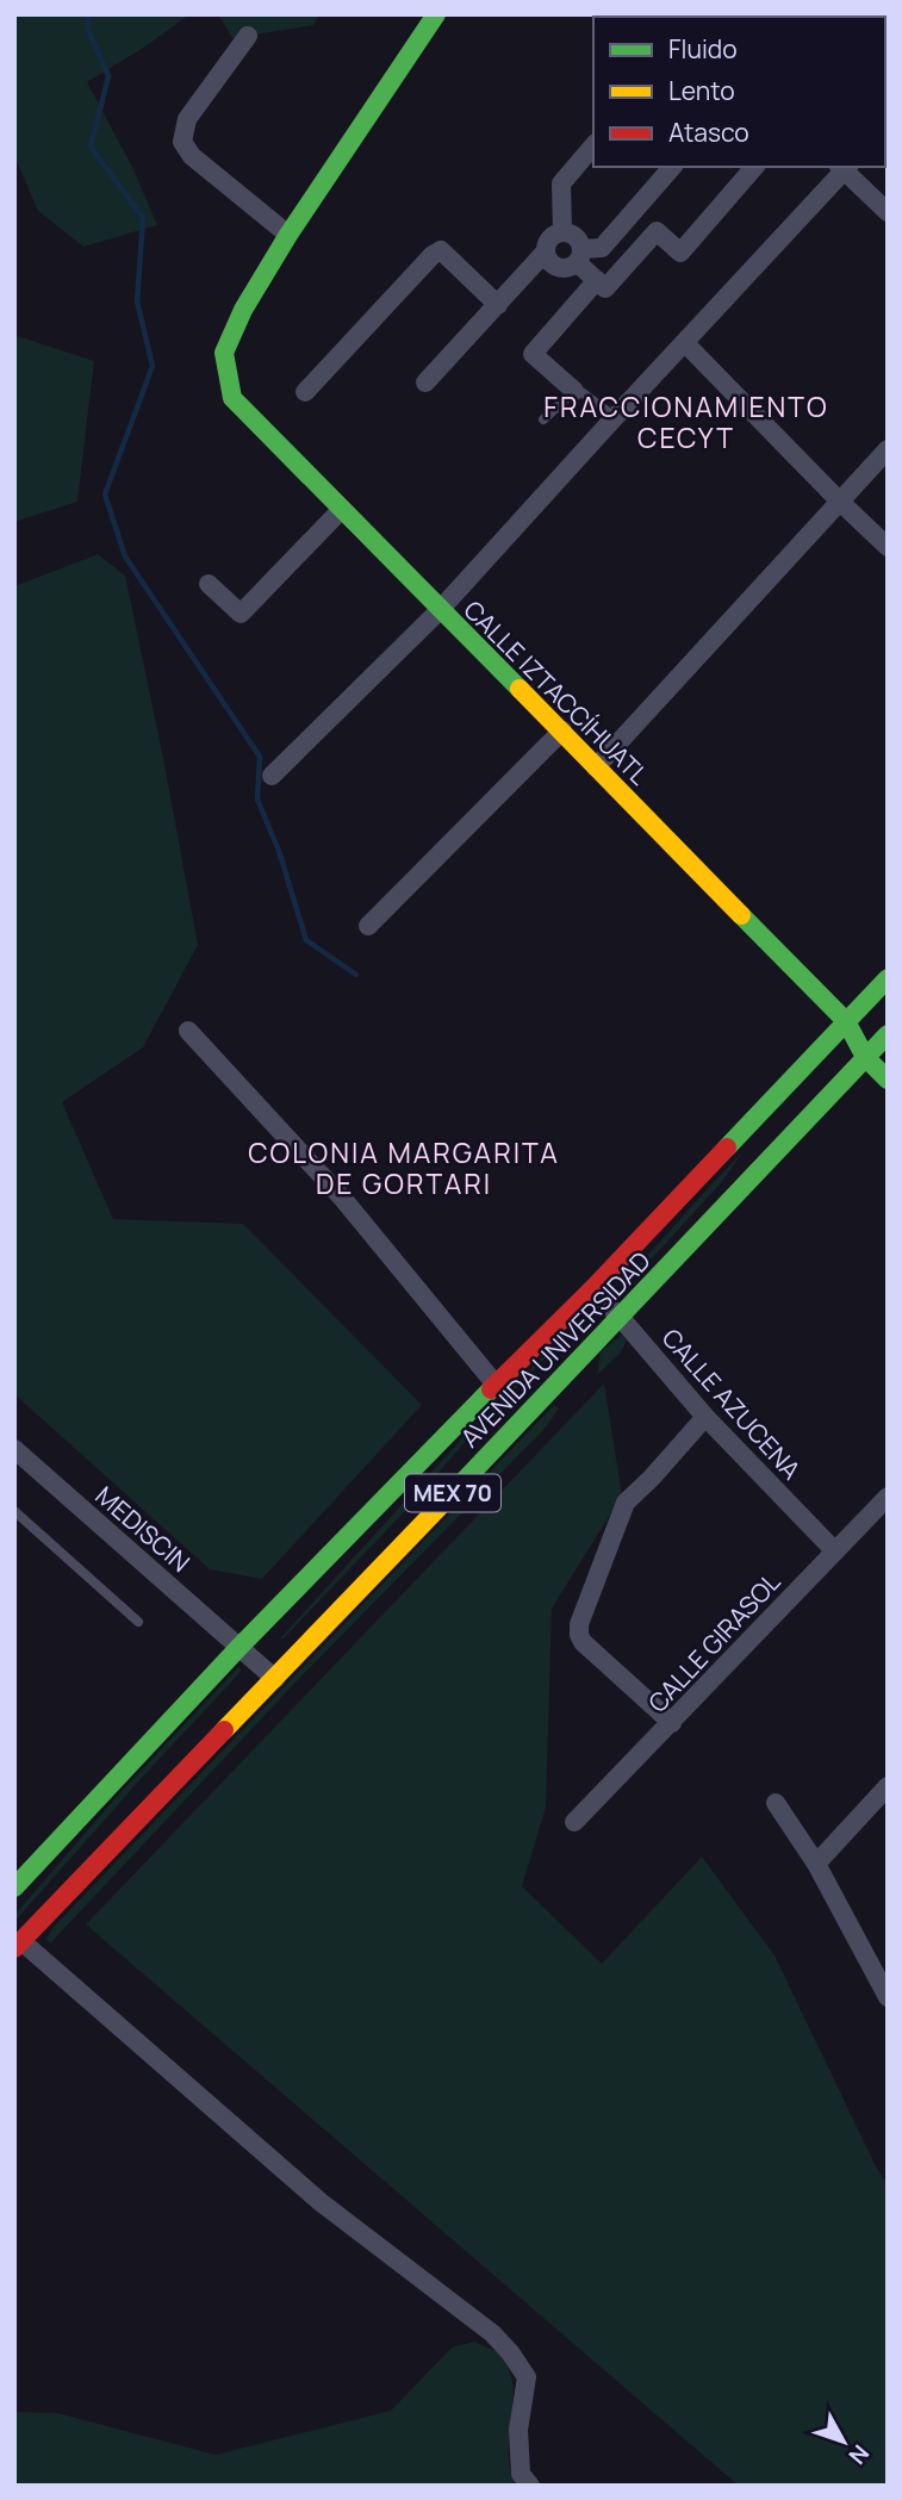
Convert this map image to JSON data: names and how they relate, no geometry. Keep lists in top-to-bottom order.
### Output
{
  "streets": {
    "main road": ["CALLE IZTACCÍHUATL", "AVENIDA UNIVERSIDAD", "MEX 70"],
    "street": ["CALLE AZUCENA", "MEDISCIN", "CALLE GIRASOL"]
  },
  "crossings": [
    ["CALLE IZTACCÍHUATL", "AVENIDA UNIVERSIDAD"],
    ["AVENIDA UNIVERSIDAD", "CALLE AZUCENA"],
    ["AVENIDA UNIVERSIDAD", "MEDISCIN"],
    ["CALLE AZUCENA", "CALLE GIRASOL"]
  ],
  "districts": ["FRACCIONAMIENTO CECYT", "COLONIA MARGARITA DE GORTARI"],
  "legend": ["Fluido", "Lento", "Atasco"],
  "north": "bottom right"
}
